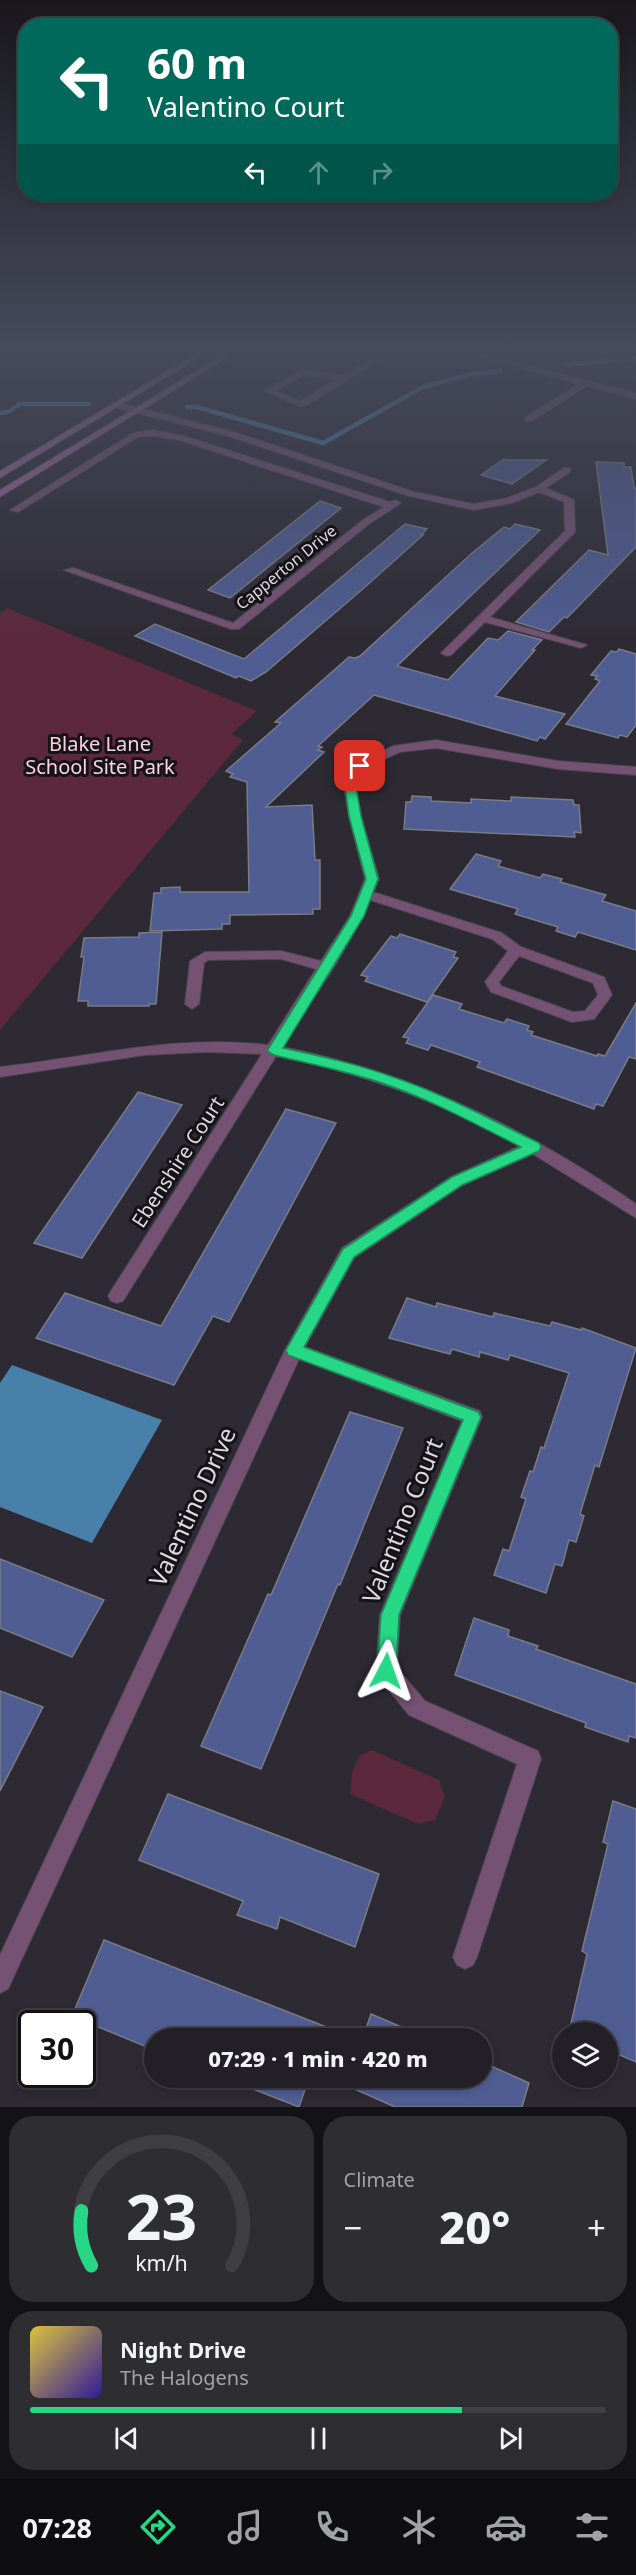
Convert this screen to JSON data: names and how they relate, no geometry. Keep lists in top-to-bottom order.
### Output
{
  "streets": {
    "street": [
      "Capperton Drive",
      "Ebenshire Court",
      "Valentino Drive",
      "Valentino Court"
    ]
  },
  "crossings": [
    ["Valentino Drive", "Valentino Court"]
  ],
  "parks": ["Blake Lane School Site Park"],
  "page": {
    "turn": ["60 m", "Valentino Court"],
    "limit": "30",
    "trip": "07:29 · 1 min · 420 m",
    "tile": "Climate",
    "heat": ["−", "20°", "+"],
    "song": ["Night Drive", "The Halogens"],
    "tabs": "07:28",
    "gauge": ["23", "km/h"]
  }
}
